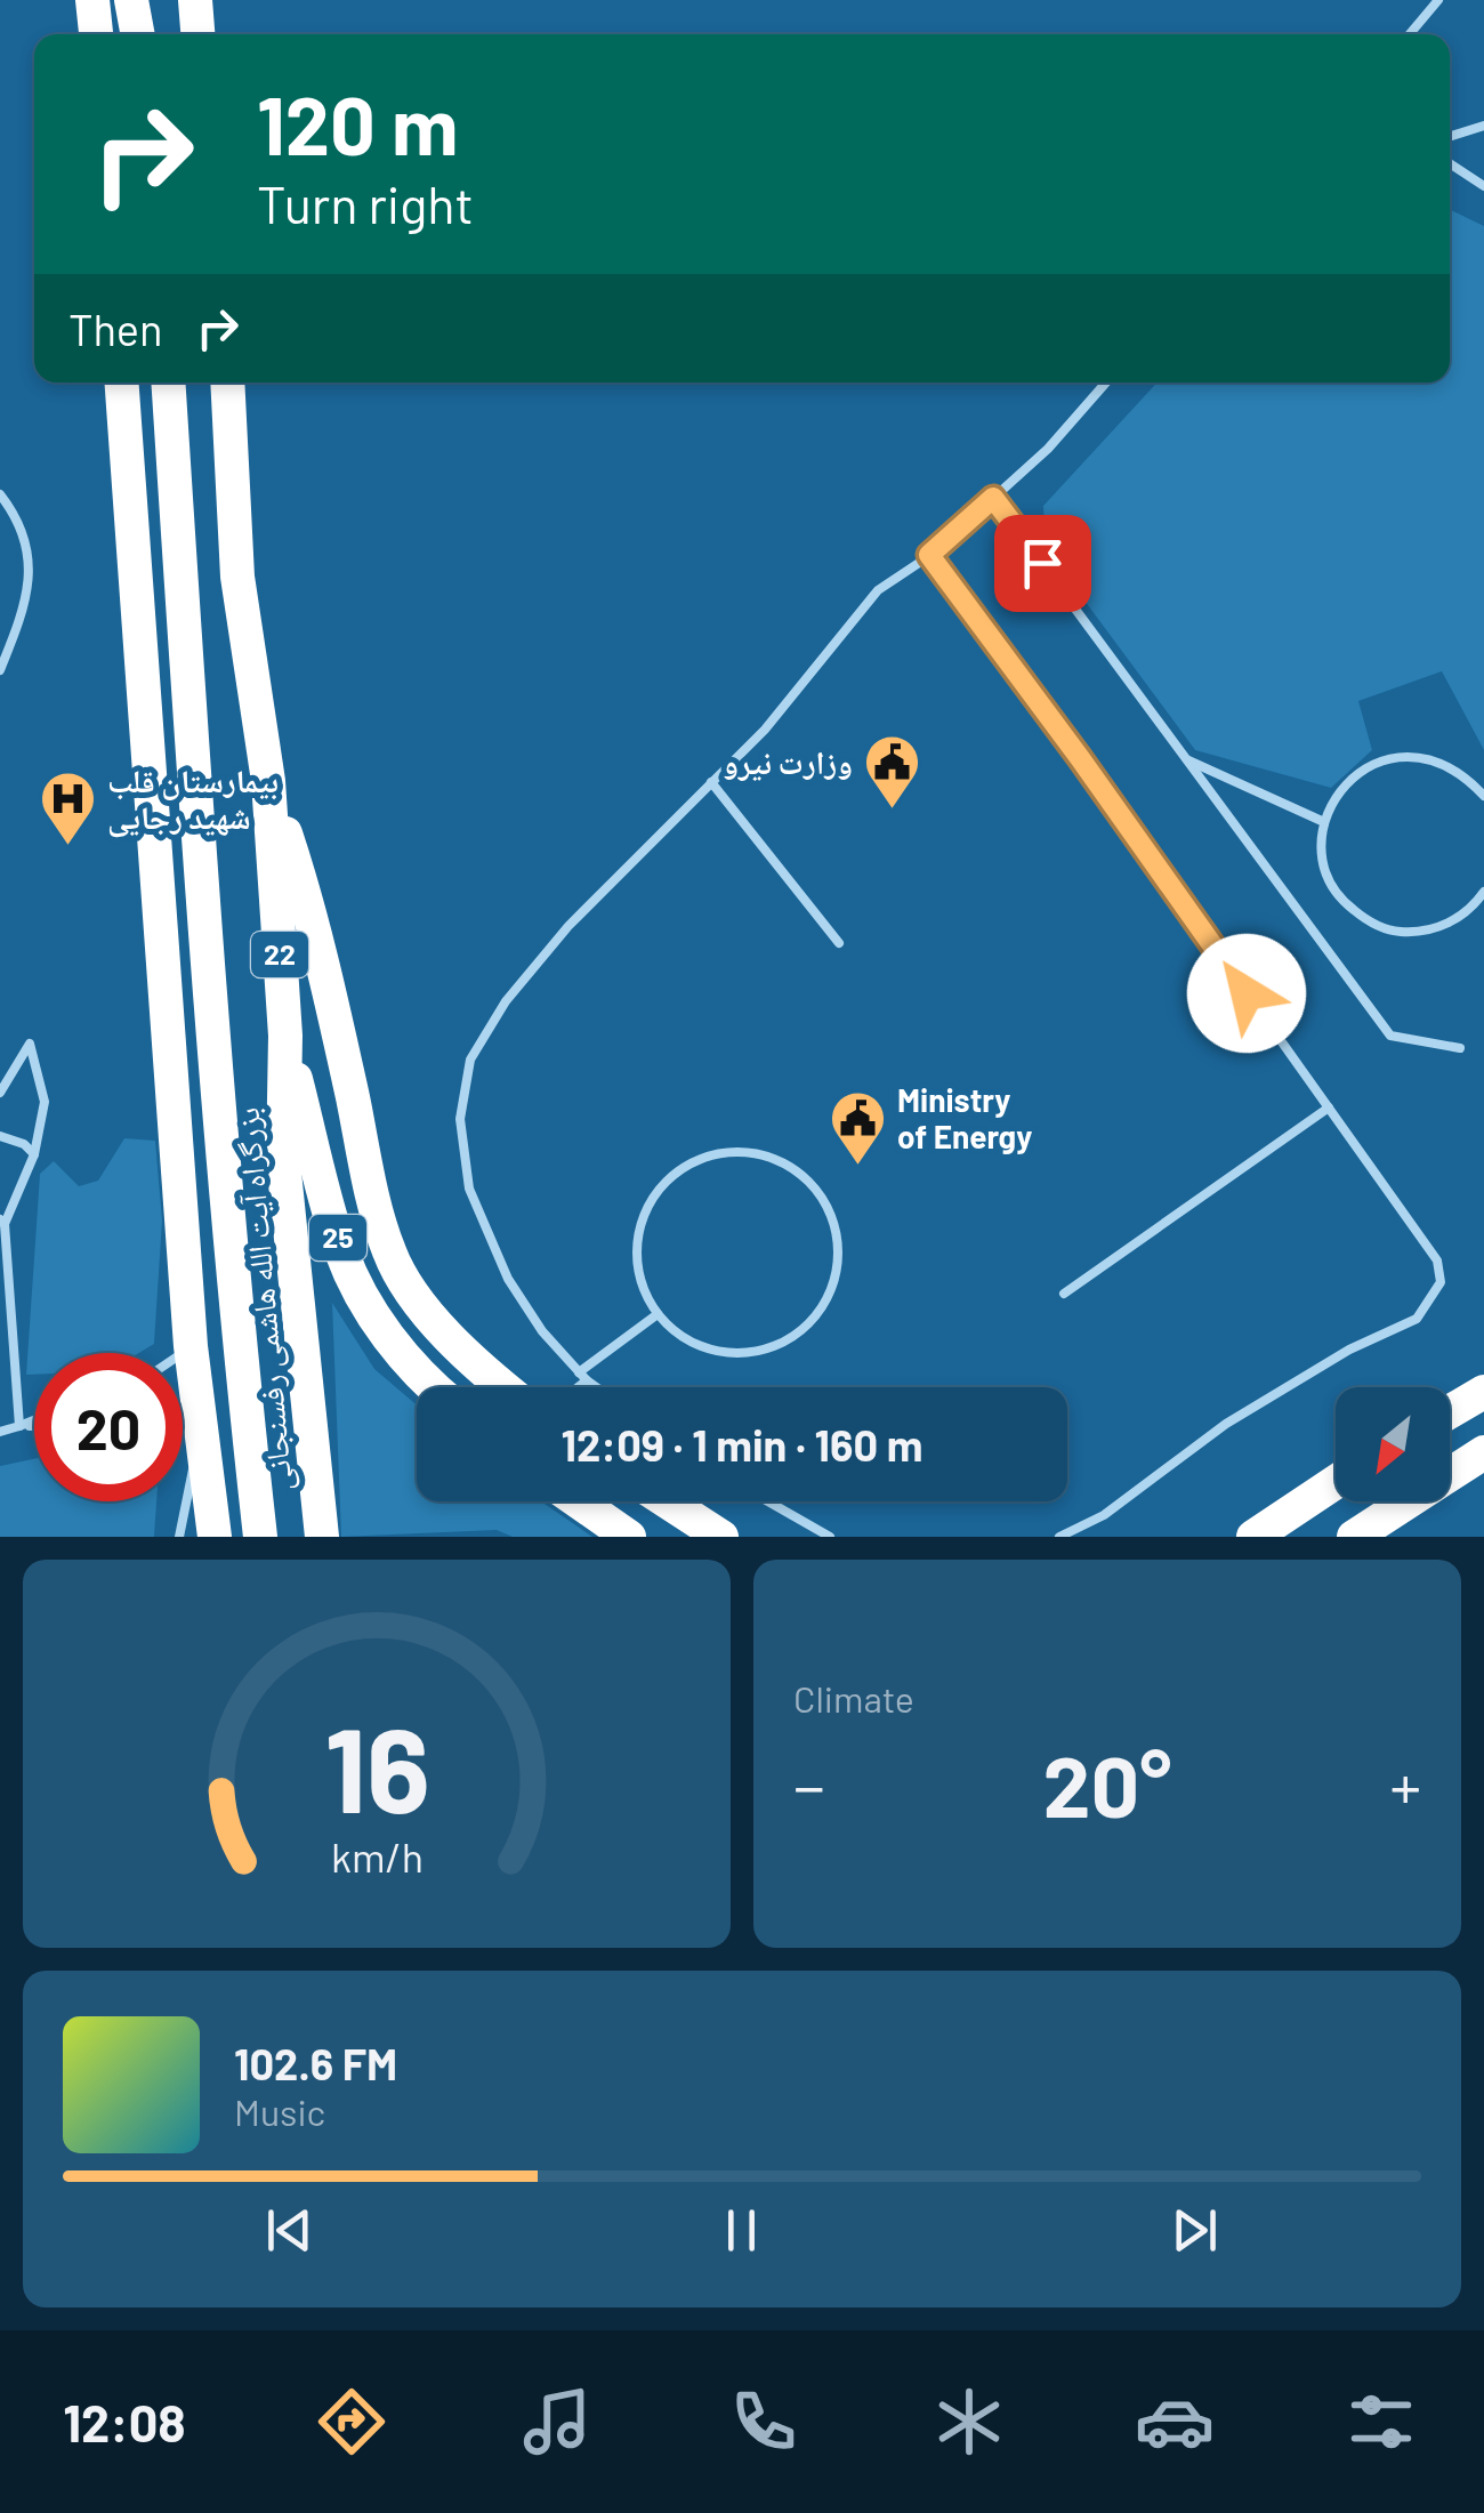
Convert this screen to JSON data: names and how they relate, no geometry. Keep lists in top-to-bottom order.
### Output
{
  "streets": {
    "highway": ["22", "25", "بزرگراه آیت الله هاشمی رفسنجانی"]
  },
  "crossings": [
    ["25", "بزرگراه آیت الله هاشمی رفسنجانی"]
  ],
  "places": {
    "public building": ["وزارت نیرو", "Ministry of Energy"],
    "hospital": ["بیمارستان قلب شهید رجایی"]
  },
  "north": "bottom left",
  "page": {
    "turn": ["120 m", "Turn right"],
    "then": "Then",
    "limit": "20",
    "trip": "12:09 · 1 min · 160 m",
    "tile": "Climate",
    "heat": ["−", "20°", "+"],
    "song": ["102.6 FM", "Music"],
    "tabs": "12:08",
    "gauge": ["16", "km/h"]
  }
}
